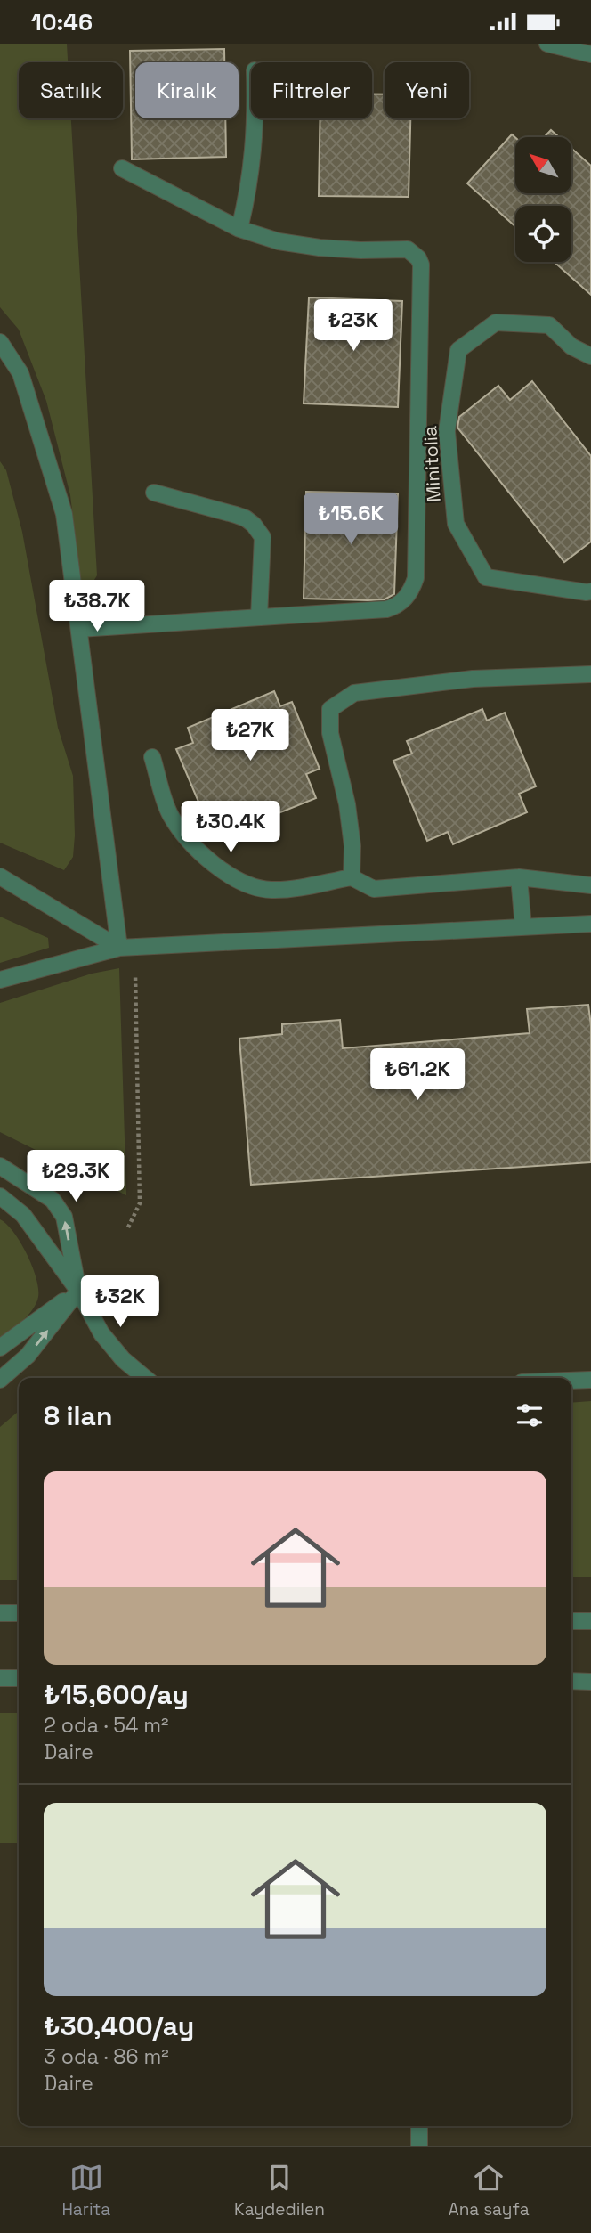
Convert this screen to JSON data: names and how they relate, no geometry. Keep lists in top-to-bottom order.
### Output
{
  "streets": {
    "street": ["Minitolia"]
  },
  "north": "top left",
  "page": {
    "status": "10:46",
    "chip": [
      "Satılık",
      "Kiralık",
      "Filtreler",
      "Yeni"
    ],
    "price": [
      "₺23K",
      "₺15.6K",
      "₺38.7K",
      "₺27K",
      "₺30.4K",
      "₺61.2K",
      "₺29.3K",
      "₺32K"
    ],
    "heading": "8 ilan",
    "list": [
      {
        "name": "₺15,600/ay",
        "note": "2 oda · 54 m² · Daire"
      },
      {
        "name": "₺30,400/ay",
        "note": "3 oda · 86 m² · Daire"
      }
    ],
    "tabs": ["Harita", "Kaydedilen", "Ana sayfa"]
  }
}
